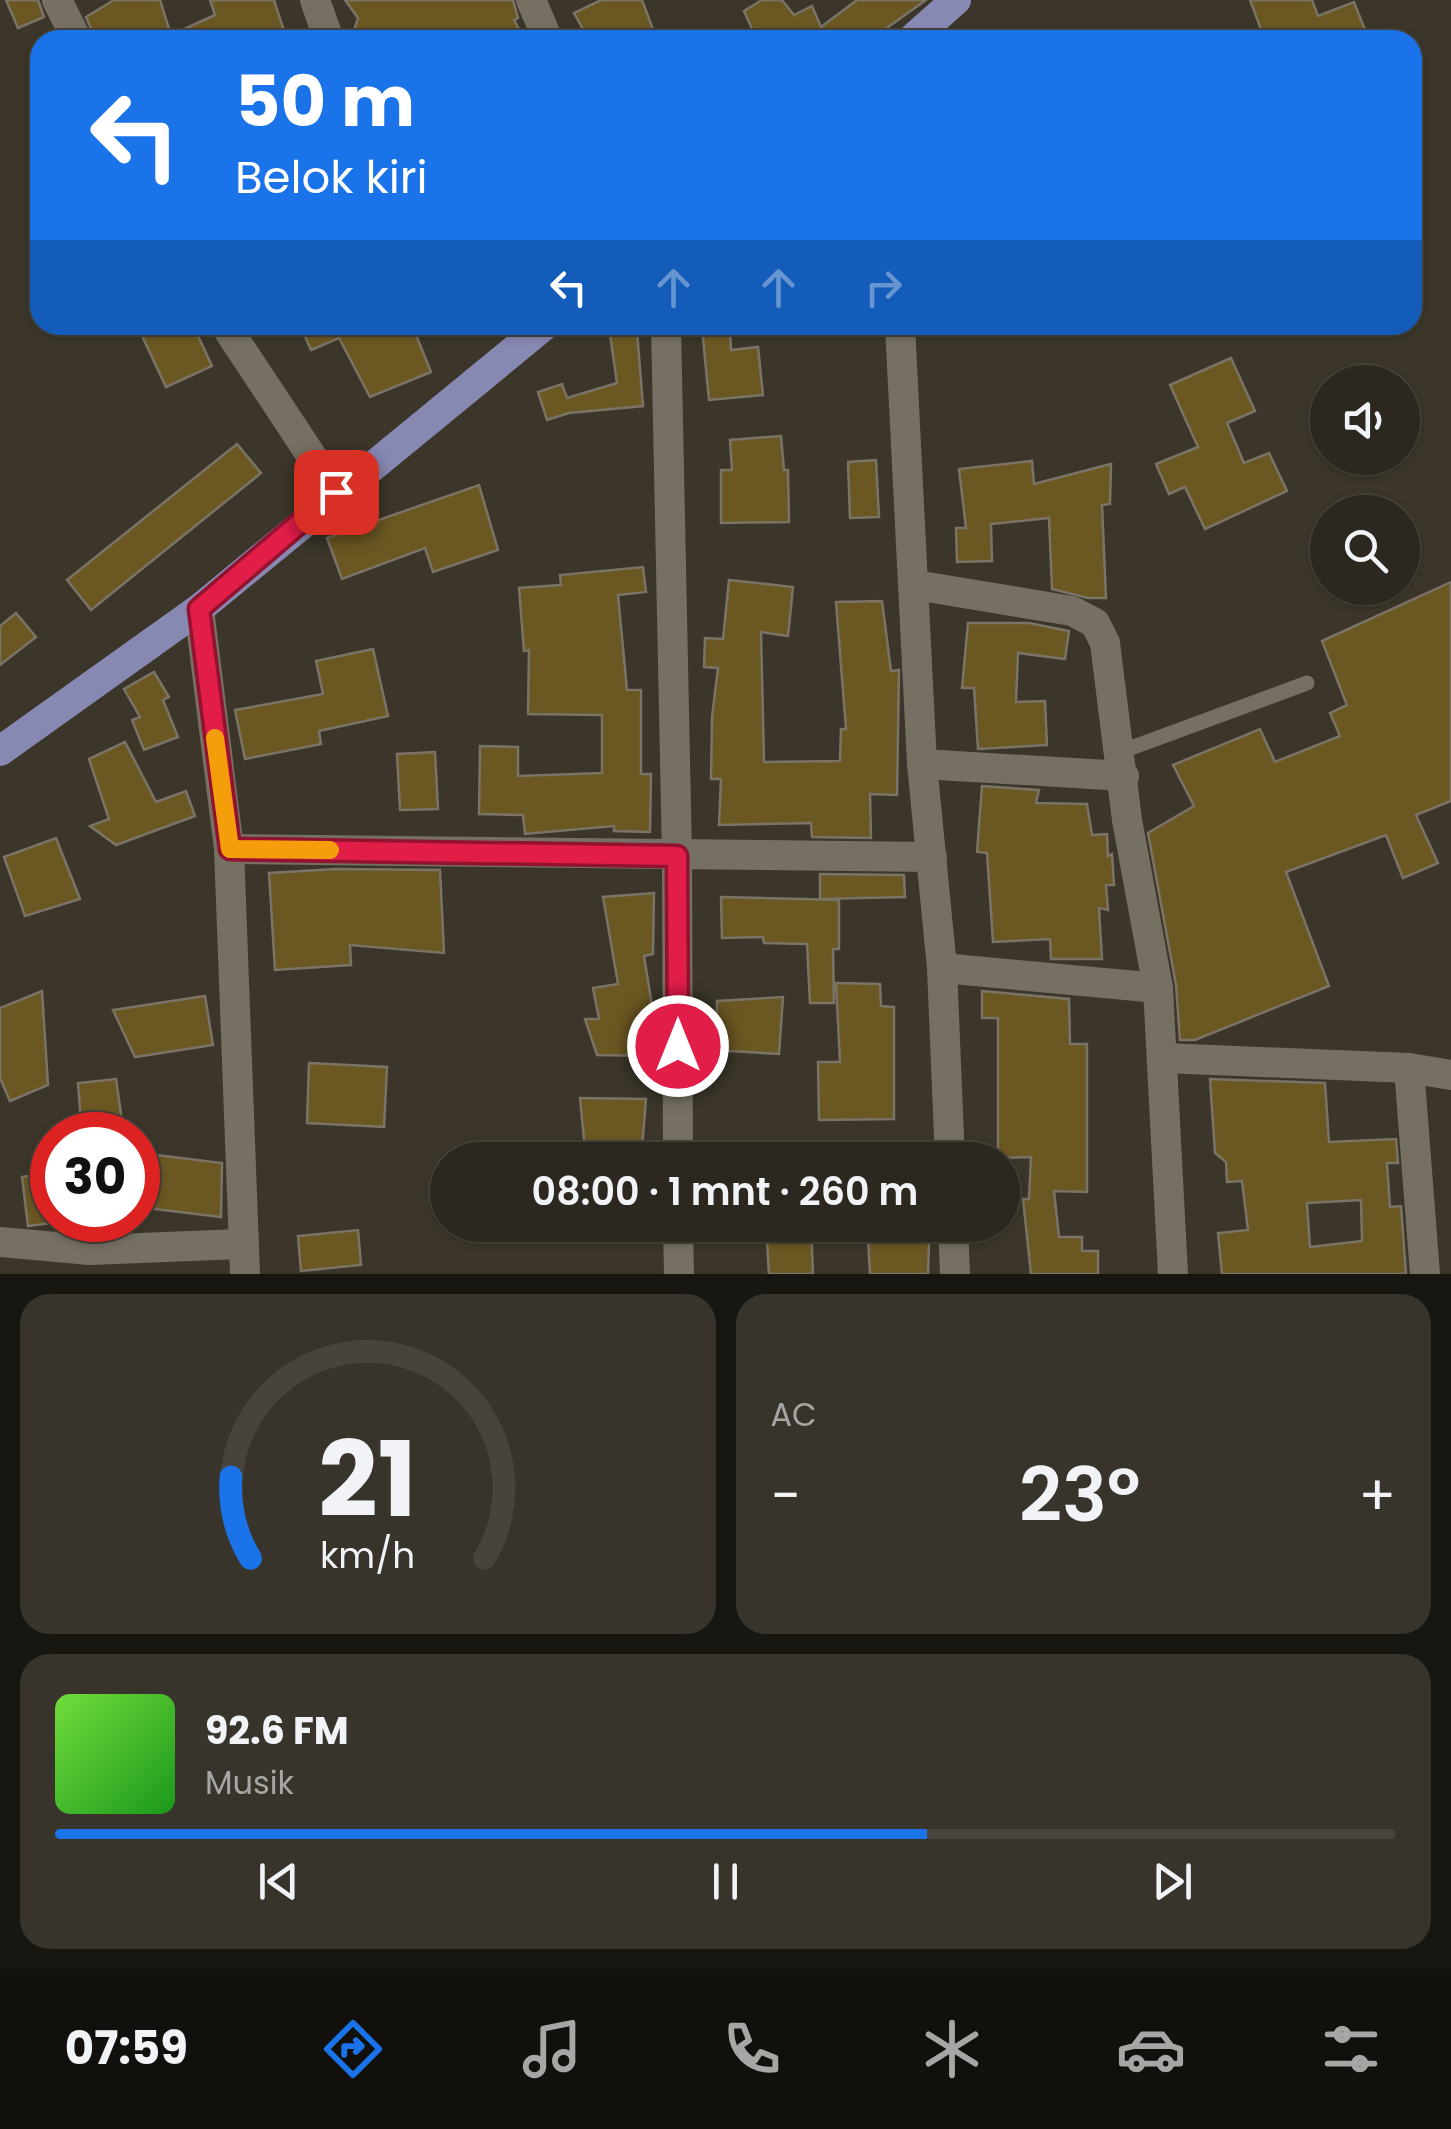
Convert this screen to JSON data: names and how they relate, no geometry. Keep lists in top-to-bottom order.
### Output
{
  "page": {
    "turn": ["50 m", "Belok kiri"],
    "limit": "30",
    "trip": "08:00 · 1 mnt · 260 m",
    "tile": "AC",
    "heat": ["−", "23°", "+"],
    "song": ["92.6 FM", "Musik"],
    "tabs": "07:59",
    "gauge": ["21", "km/h"]
  }
}
